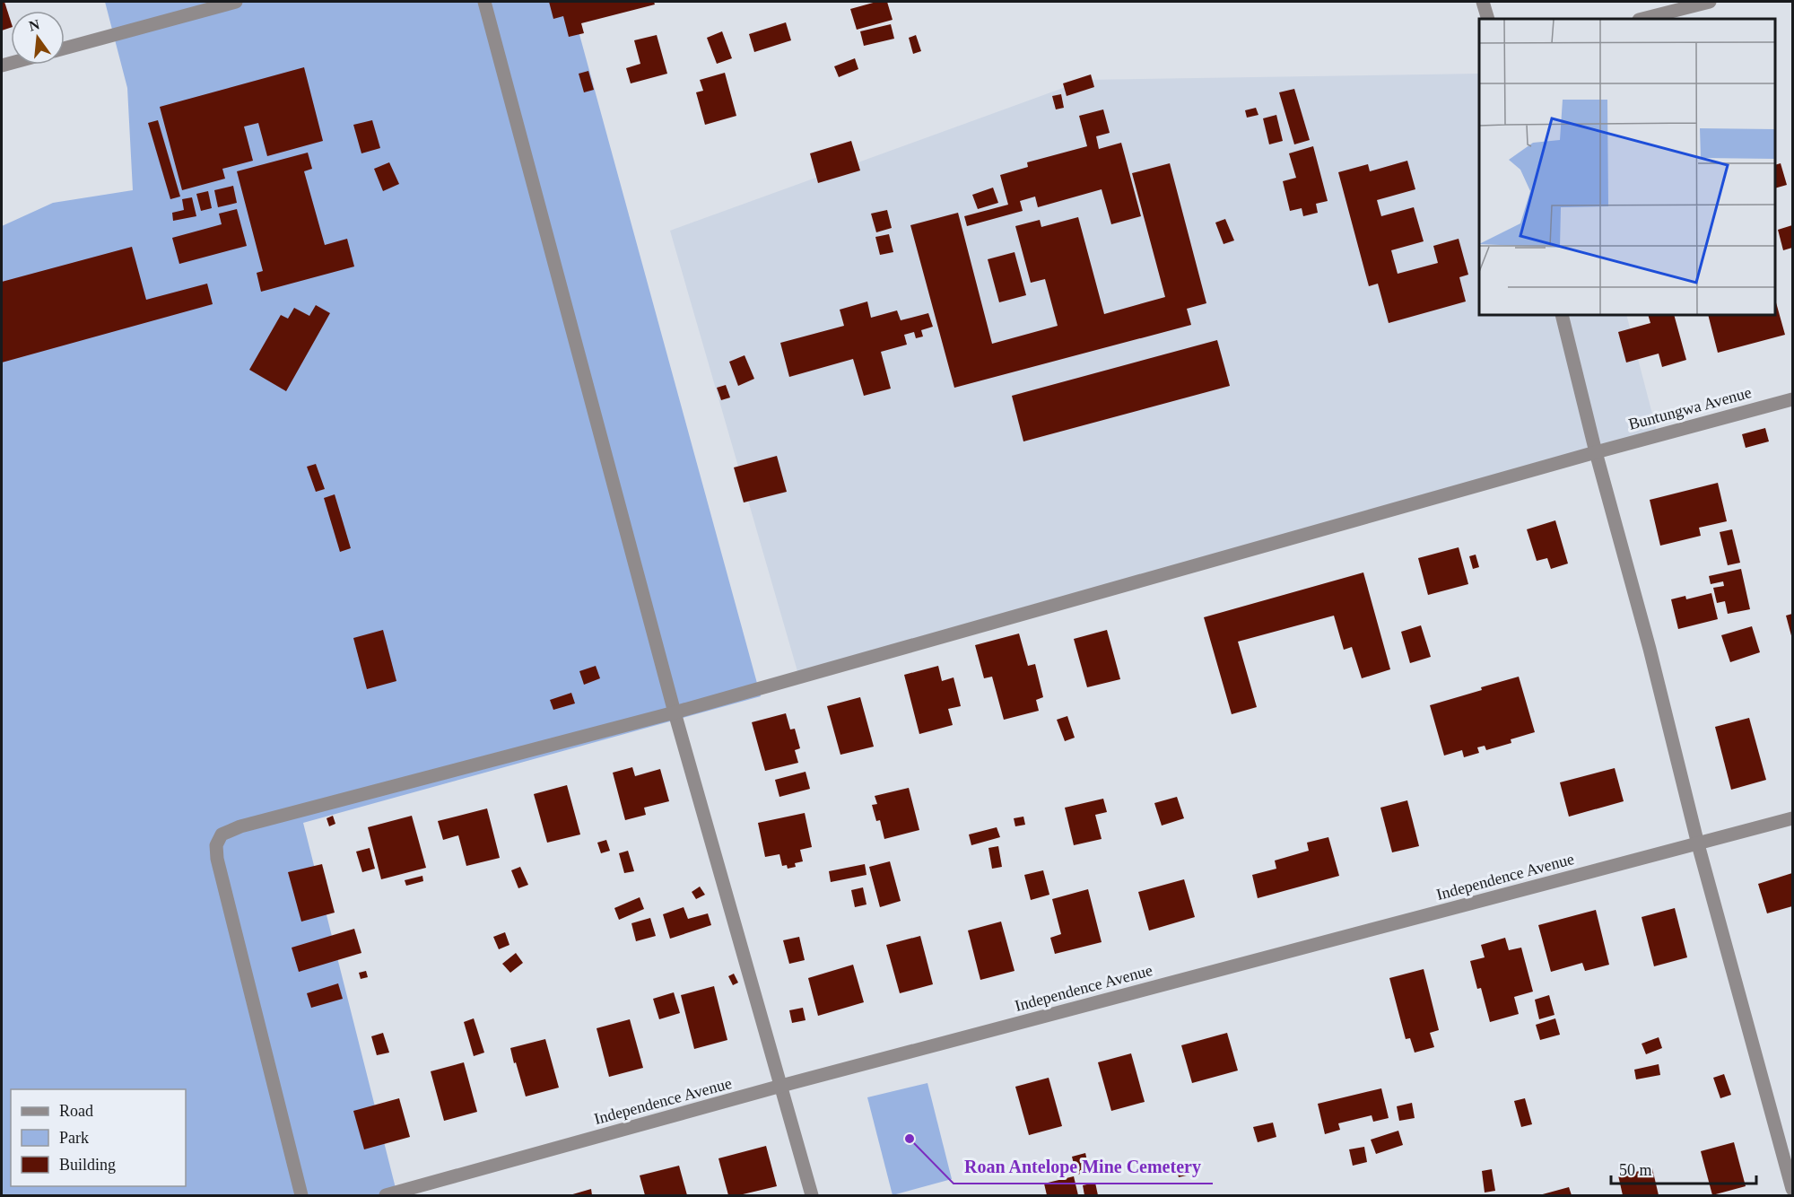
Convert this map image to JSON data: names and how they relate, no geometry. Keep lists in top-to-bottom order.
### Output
{
  "streets": {
    "street": ["Buntungwa Avenue", "Independence Avenue"]
  },
  "places": ["Roan Antelope Mine Cemetery"],
  "legend": ["Road", "Park", "Building"],
  "scale_bar": "50 m",
  "north": "top"
}
